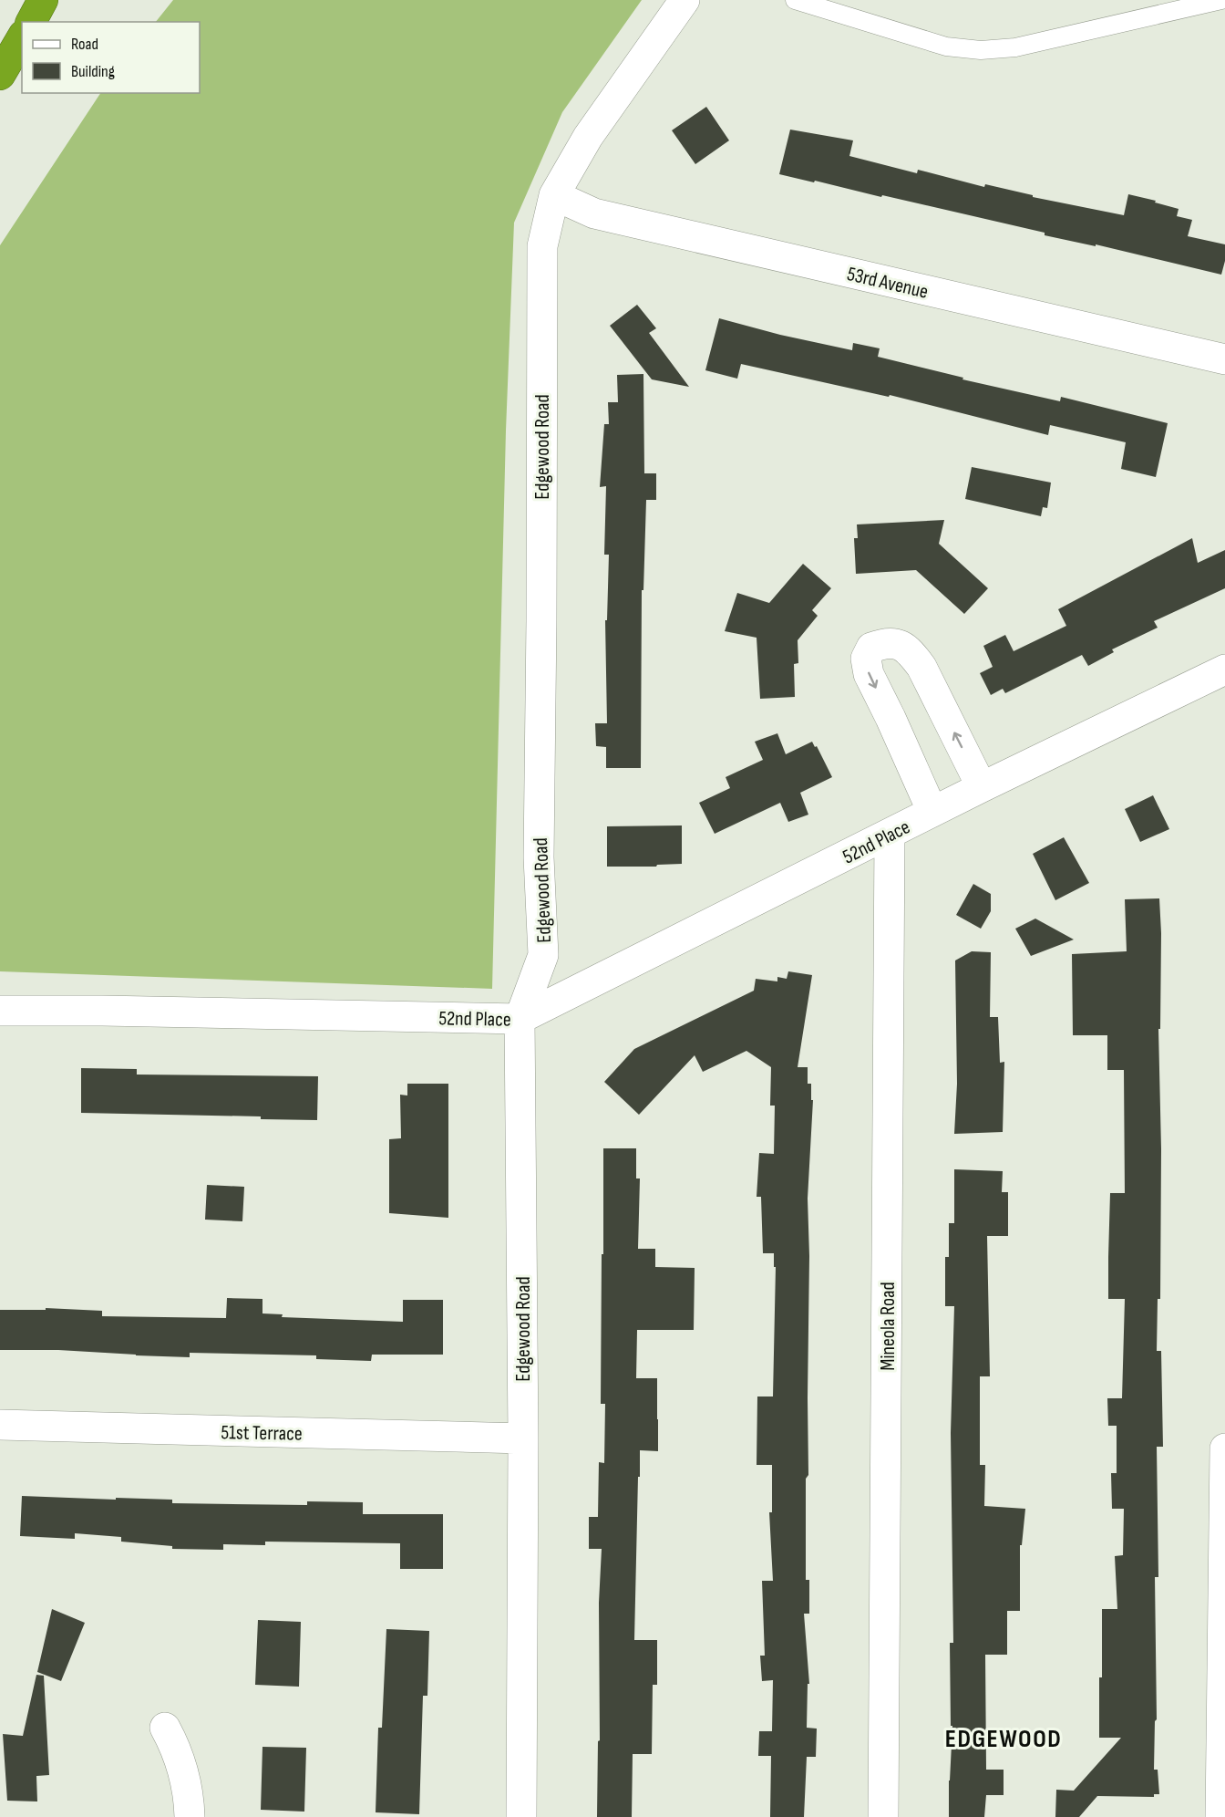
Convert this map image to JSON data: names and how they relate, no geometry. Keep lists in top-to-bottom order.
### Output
{
  "streets": {
    "street": [
      "53rd Avenue",
      "Edgewood Road",
      "52nd Place",
      "Mineola Road",
      "51st Terrace"
    ]
  },
  "crossings": [
    ["53rd Avenue", "Edgewood Road"],
    ["Edgewood Road", "52nd Place"],
    ["Edgewood Road", "51st Terrace"],
    ["52nd Place", "Mineola Road"]
  ],
  "districts": ["EDGEWOOD"],
  "legend": ["Road", "Building"]
}
